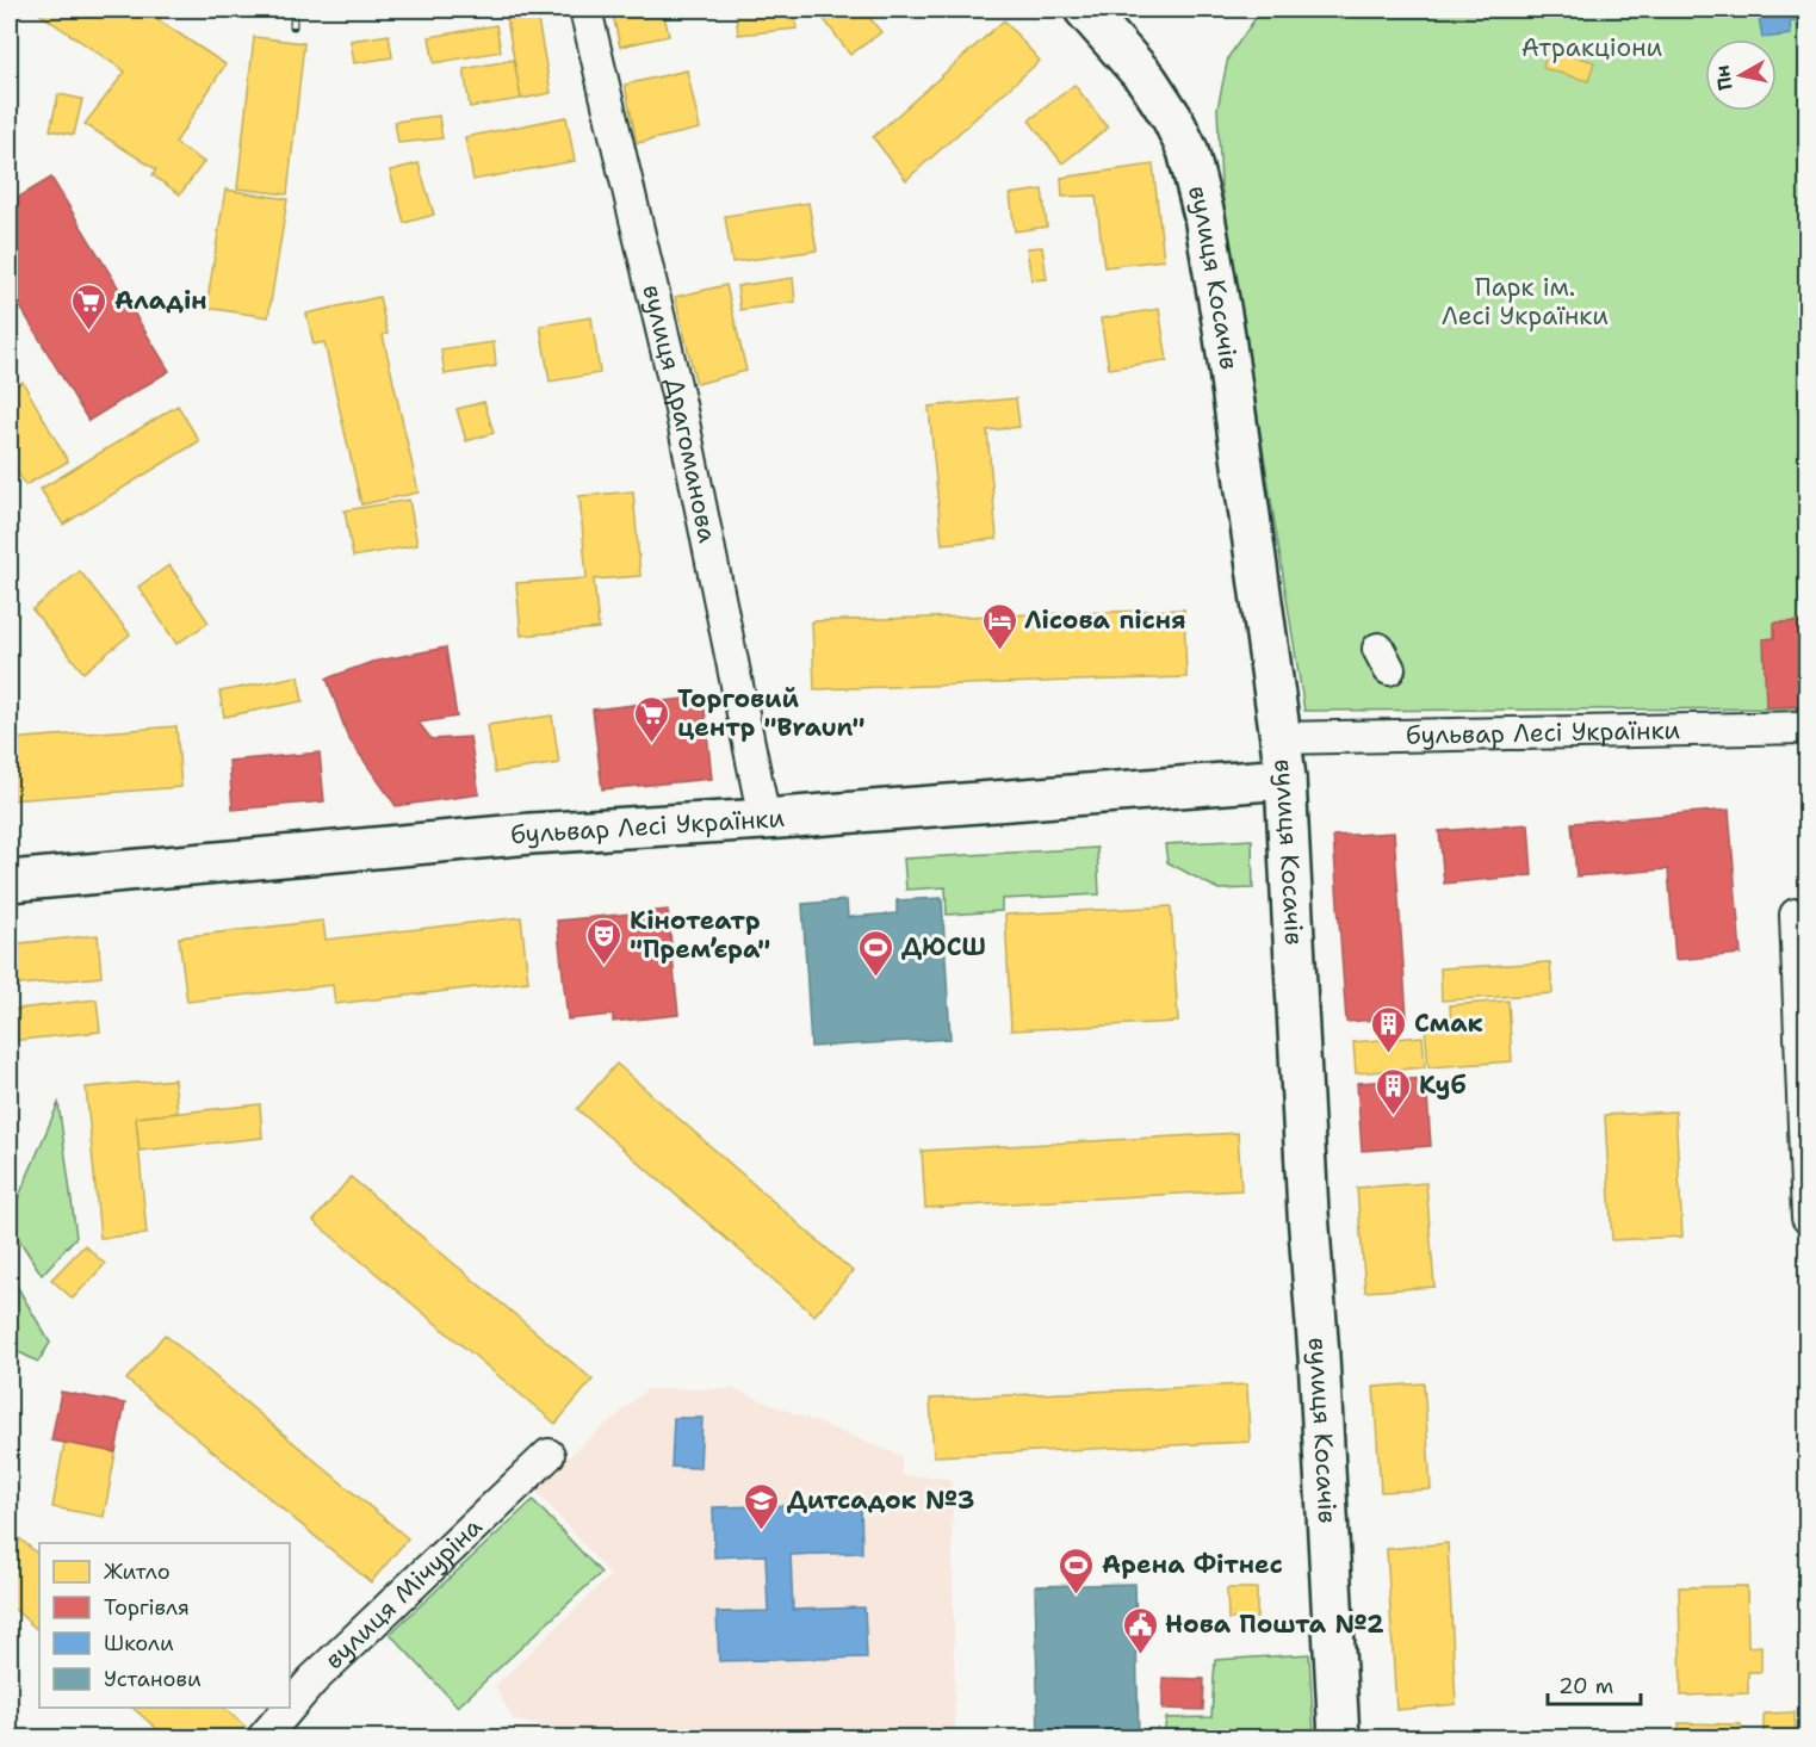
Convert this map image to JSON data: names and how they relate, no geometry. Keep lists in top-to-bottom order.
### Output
{
  "streets": {
    "street": [
      "вулиця Косачів",
      "вулиця Драгоманова",
      "бульвар Лесі Українки",
      "вулиця Мічуріна"
    ]
  },
  "crossings": [
    ["вулиця Косачів", "бульвар Лесі Українки"],
    ["вулиця Драгоманова", "бульвар Лесі Українки"]
  ],
  "parks": ["Атракціони", "Парк ім. Лесі Українки"],
  "places": {
    "supermarket": ["Аладін", "Торговий центр \"Braun\""],
    "hotel": ["Лісова пісня"],
    "theatre": ["Кінотеатр \"Прем’єра\""],
    "sports": ["ДЮСШ", "Арена Фітнес"],
    "building": ["Смак", "Куб"],
    "school or university": ["Дитсадок №3"],
    "public building": ["Нова Пошта №2"]
  },
  "legend": [
    "Житло",
    "Торгівля",
    "Школи",
    "Установи"
  ],
  "scale_bar": "20 m",
  "north": "left"
}
